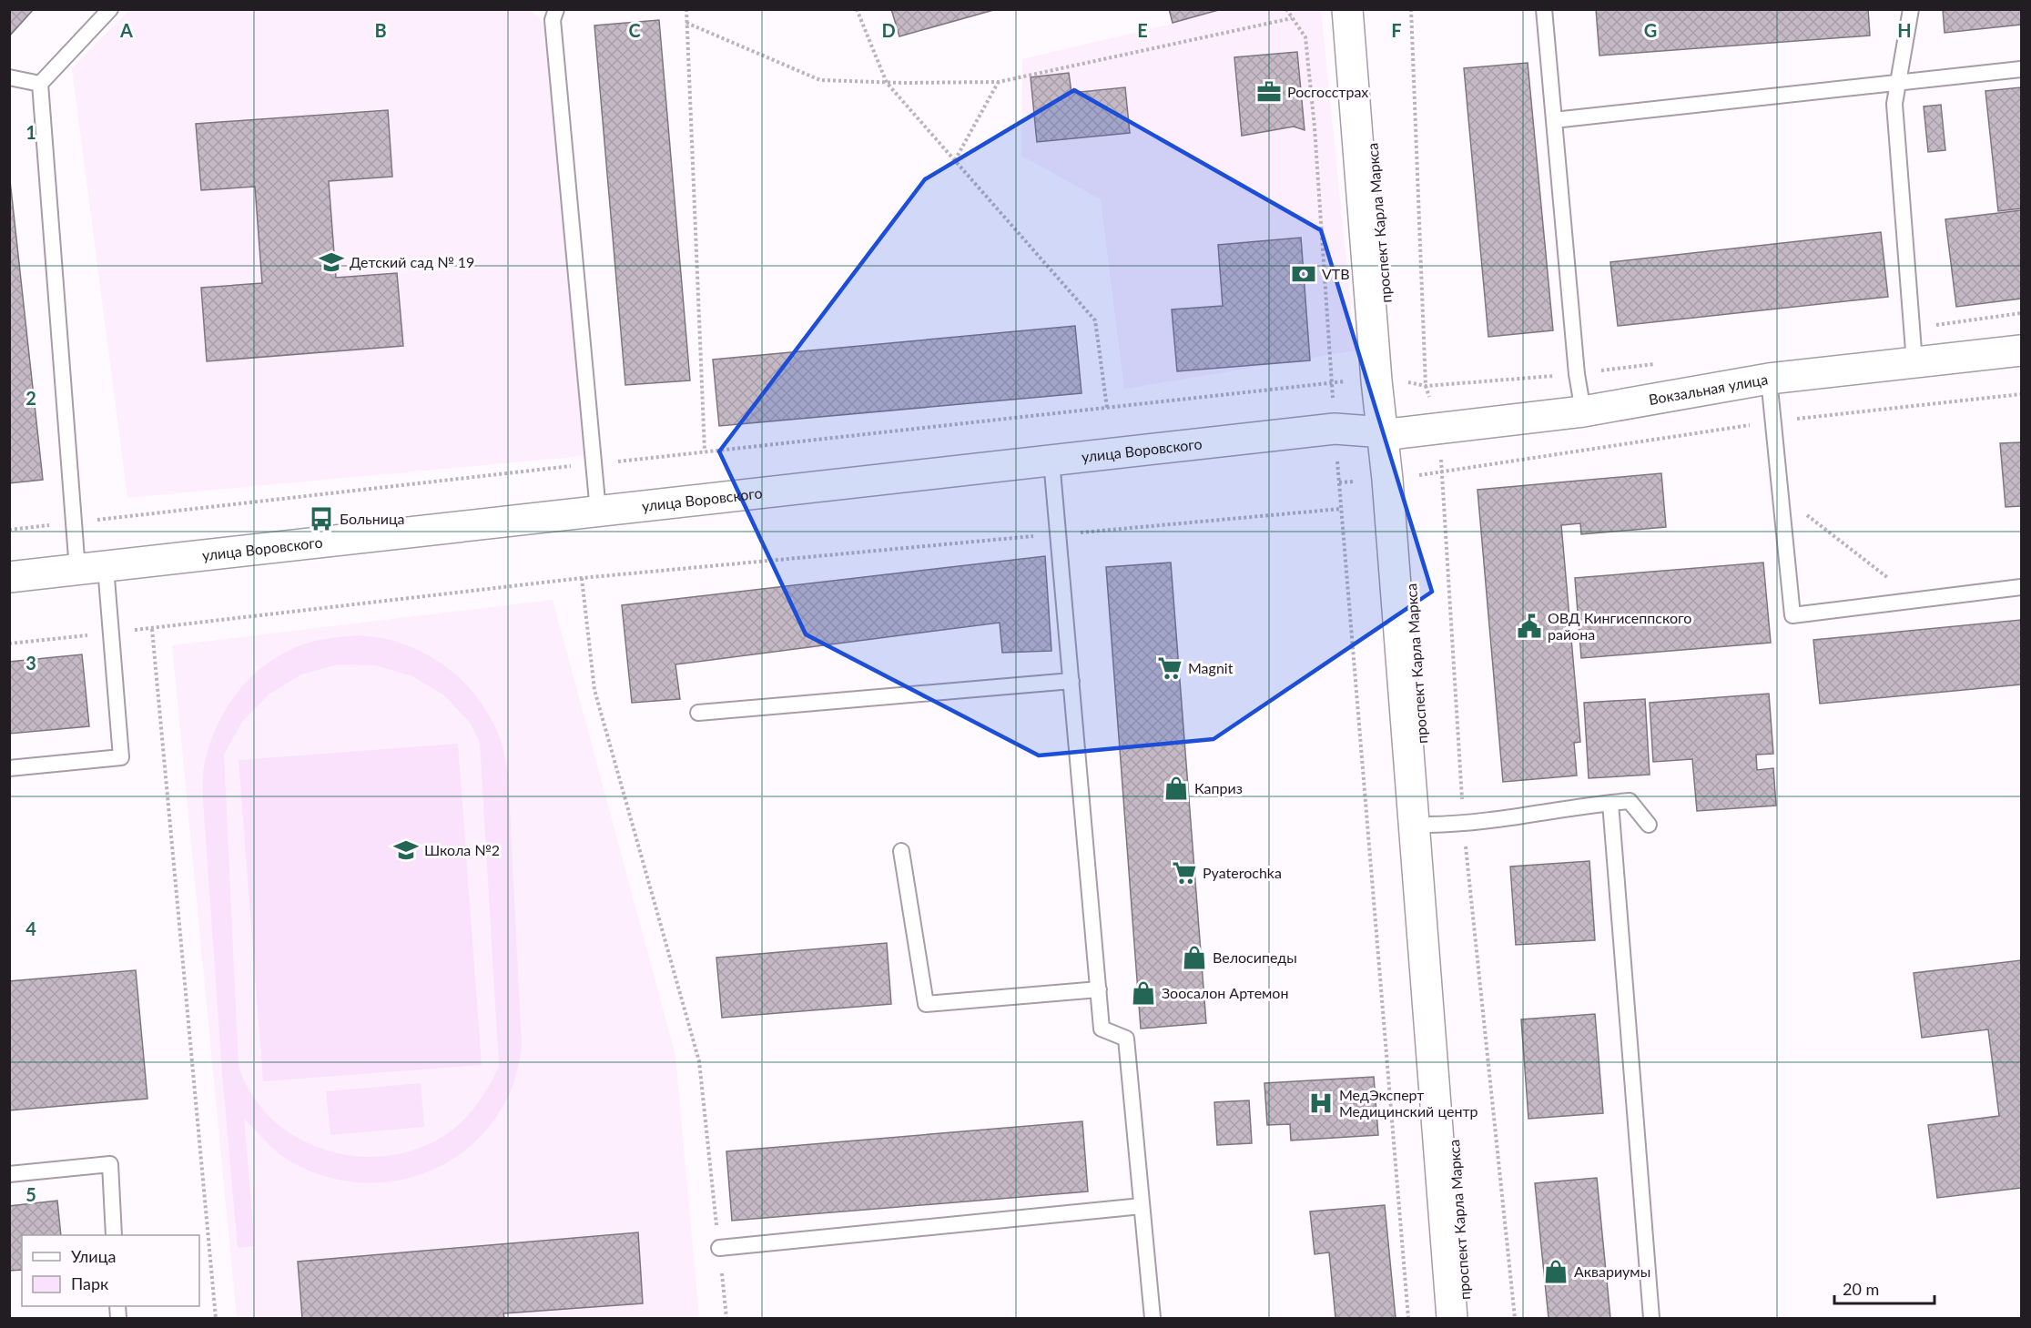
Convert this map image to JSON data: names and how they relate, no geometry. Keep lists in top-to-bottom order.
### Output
{
  "streets": {
    "main road": ["проспект Карла Маркса", "Вокзальная улица", "улица Воровского"]
  },
  "crossings": [
    ["проспект Карла Маркса", "Вокзальная улица"],
    ["проспект Карла Маркса", "улица Воровского"],
    ["Вокзальная улица", "улица Воровского"]
  ],
  "places": {
    "office": ["Росгосстрах"],
    "school or university": ["Детский сад № 19", "Школа №2"],
    "bank": ["VTB"],
    "bus stop": ["Больница"],
    "public building": ["ОВД Кингисеппского района"],
    "supermarket": ["Magnit", "Pyaterochka"],
    "shop": [
      "Каприз",
      "Велосипеды",
      "Зоосалон Артемон",
      "Аквариумы"
    ],
    "hospital": ["МедЭксперт Медицинский центр"]
  },
  "legend": ["Улица", "Парк"],
  "scale_bar": "20 m",
  "grid": {
    "columns": [
      "A",
      "B",
      "C",
      "D",
      "E",
      "F",
      "G",
      "H"
    ],
    "rows": [
      "1",
      "2",
      "3",
      "4",
      "5"
    ]
  }
}
